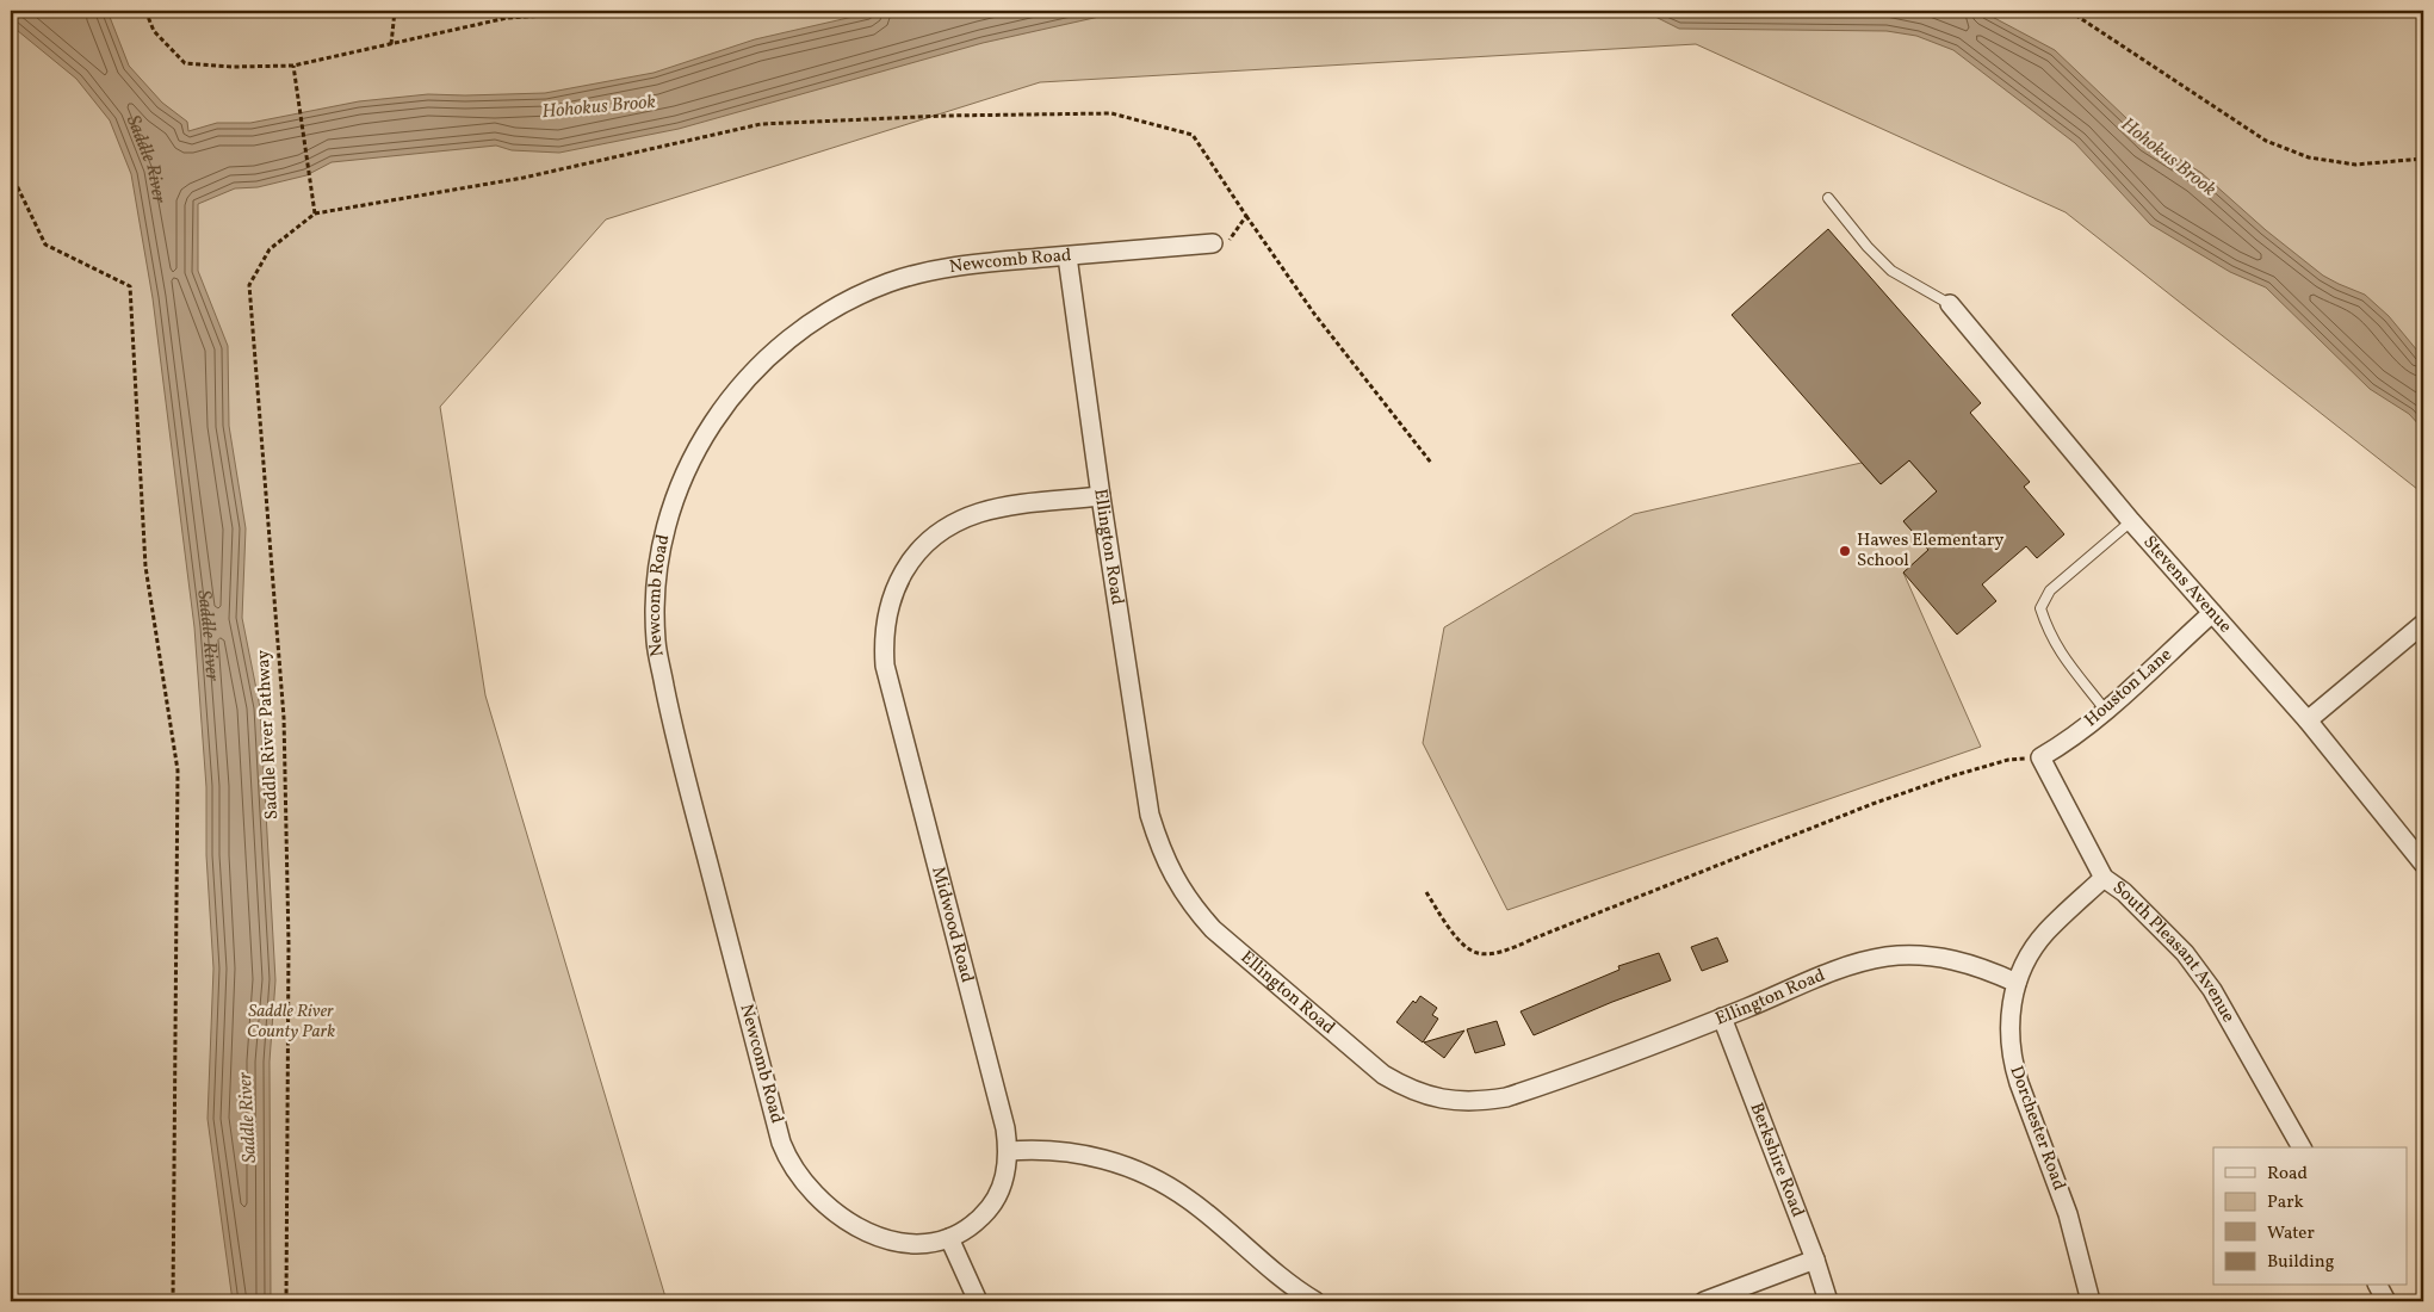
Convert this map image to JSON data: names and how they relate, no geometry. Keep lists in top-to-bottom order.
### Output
{
  "streets": {
    "street": [
      "Newcomb Road",
      "Ellington Road",
      "Stevens Avenue",
      "Houston Lane",
      "Midwood Road",
      "South Pleasant Avenue",
      "Dorchester Road",
      "Berkshire Road"
    ],
    "path": ["Saddle River Pathway"]
  },
  "crossings": [
    ["Newcomb Road", "Ellington Road"],
    ["Newcomb Road", "Midwood Road"],
    ["Ellington Road", "Midwood Road"],
    ["Ellington Road", "Dorchester Road"],
    ["Ellington Road", "Berkshire Road"],
    ["Stevens Avenue", "Houston Lane"],
    ["Houston Lane", "South Pleasant Avenue"],
    ["South Pleasant Avenue", "Dorchester Road"]
  ],
  "water": ["Hohokus Brook", "Saddle River"],
  "parks": ["Saddle River County Park"],
  "places": ["Hawes Elementary School"],
  "legend": [
    "Road",
    "Park",
    "Water",
    "Building"
  ]
}
